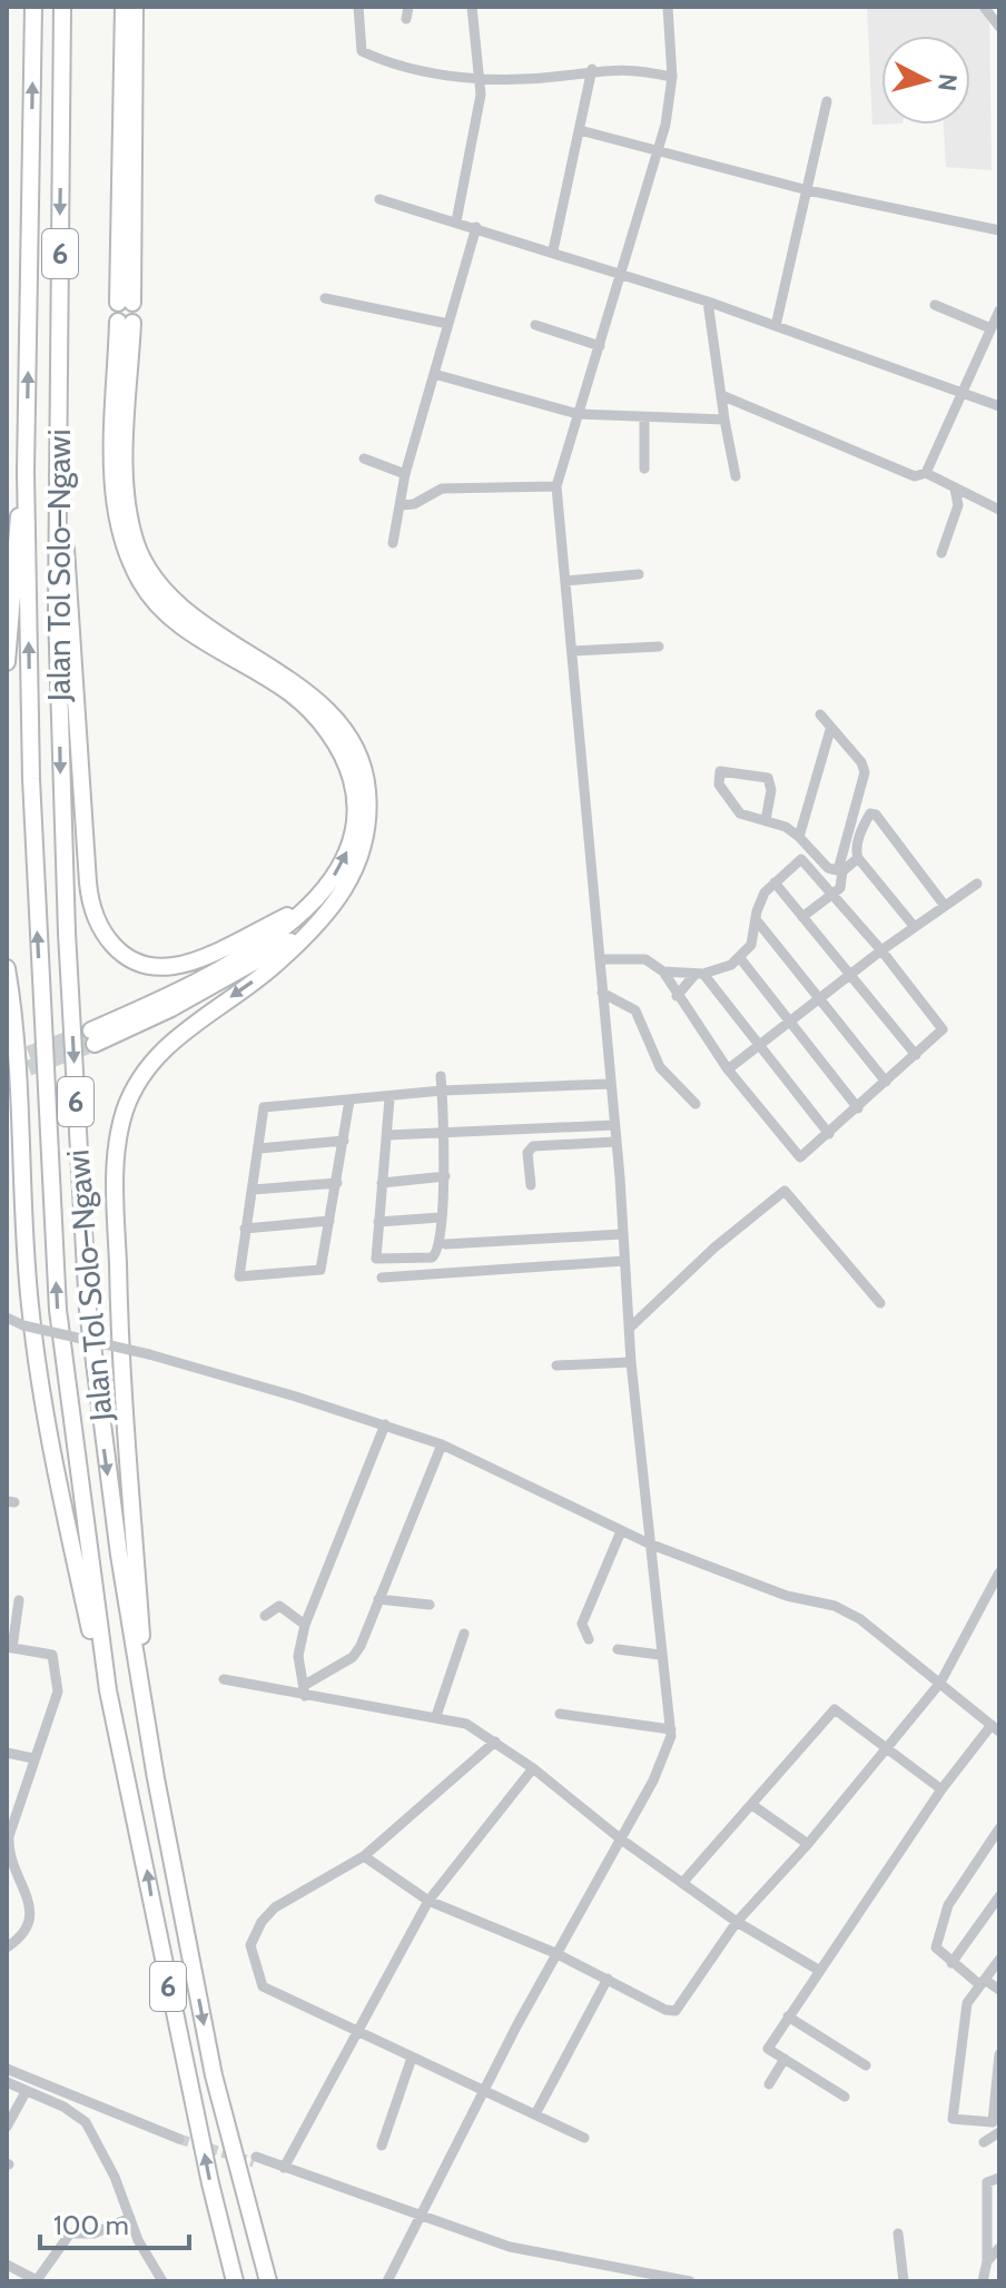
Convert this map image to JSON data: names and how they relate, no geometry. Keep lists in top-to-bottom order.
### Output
{
  "streets": {
    "highway": ["6", "Jalan Tol Solo–Ngawi"]
  },
  "scale_bar": "100 m",
  "north": "right"
}
